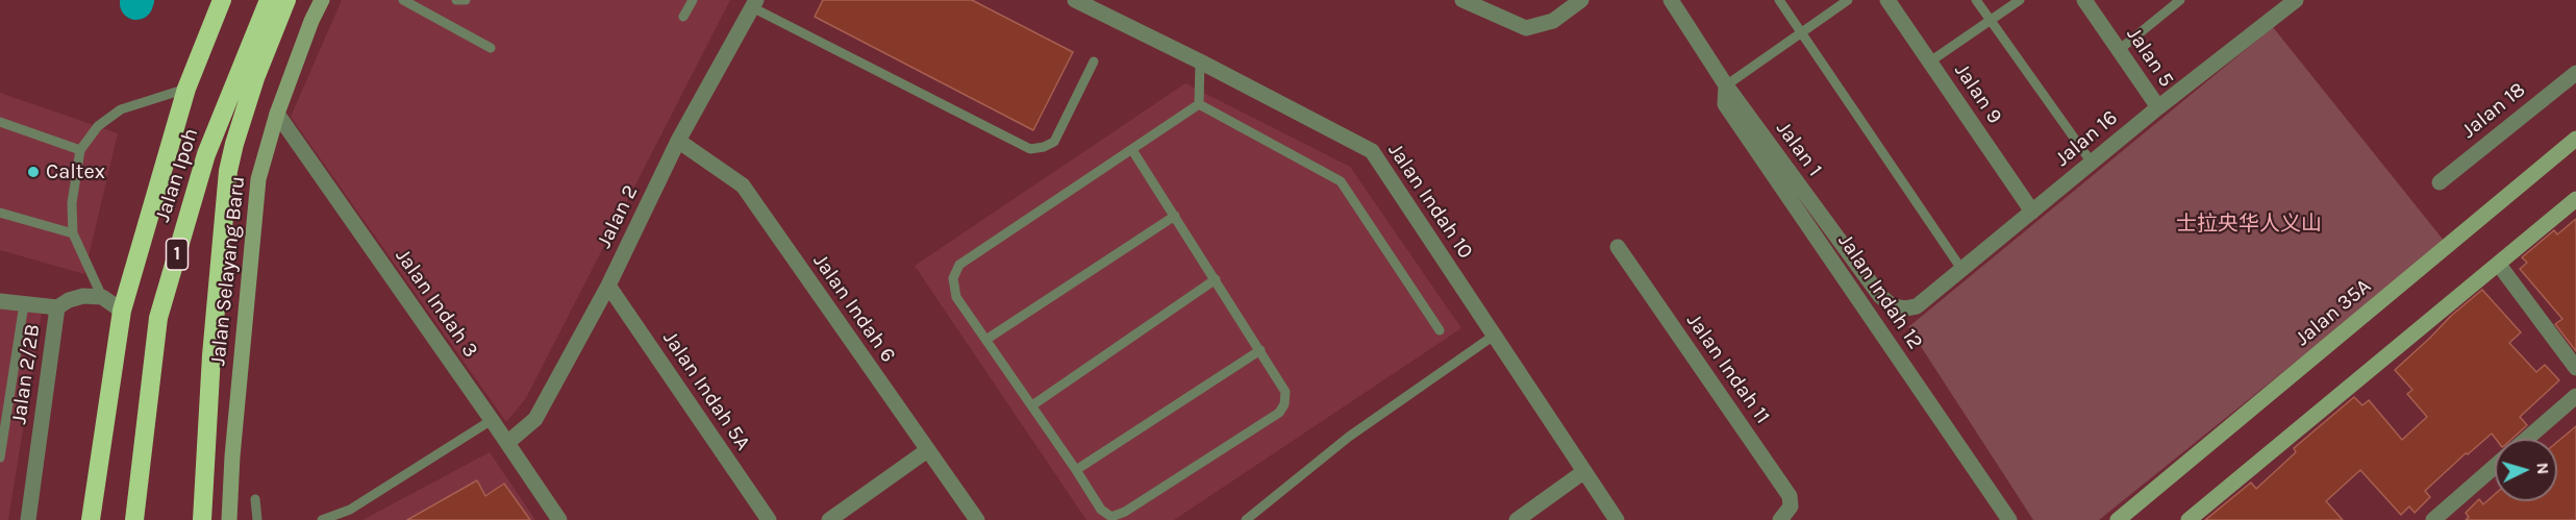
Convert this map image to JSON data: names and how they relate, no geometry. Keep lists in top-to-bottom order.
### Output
{
  "streets": {
    "highway": ["Jalan Ipoh", "1"],
    "street": [
      "Jalan 5",
      "Jalan 9",
      "Jalan 18",
      "Jalan 16",
      "Jalan 1",
      "Jalan Indah 10",
      "Jalan 2",
      "Jalan Selayang Baru",
      "Jalan Indah 12",
      "Jalan Indah 3",
      "Jalan Indah 6",
      "Jalan 35A",
      "Jalan Indah 11",
      "Jalan 2/2B",
      "Jalan Indah 5A"
    ]
  },
  "crossings": [
    ["Jalan 5", "Jalan 16"],
    ["Jalan 9", "Jalan 16"],
    ["Jalan 16", "Jalan 1"],
    ["Jalan 1", "Jalan Indah 12"],
    ["Jalan 2", "Jalan Indah 3"],
    ["Jalan 2", "Jalan Indah 6"],
    ["Jalan 2", "Jalan Indah 5A"],
    ["Jalan Selayang Baru", "Jalan Indah 3"]
  ],
  "parks": ["士拉央华人义山"],
  "places": ["Caltex"],
  "north": "right"
}
